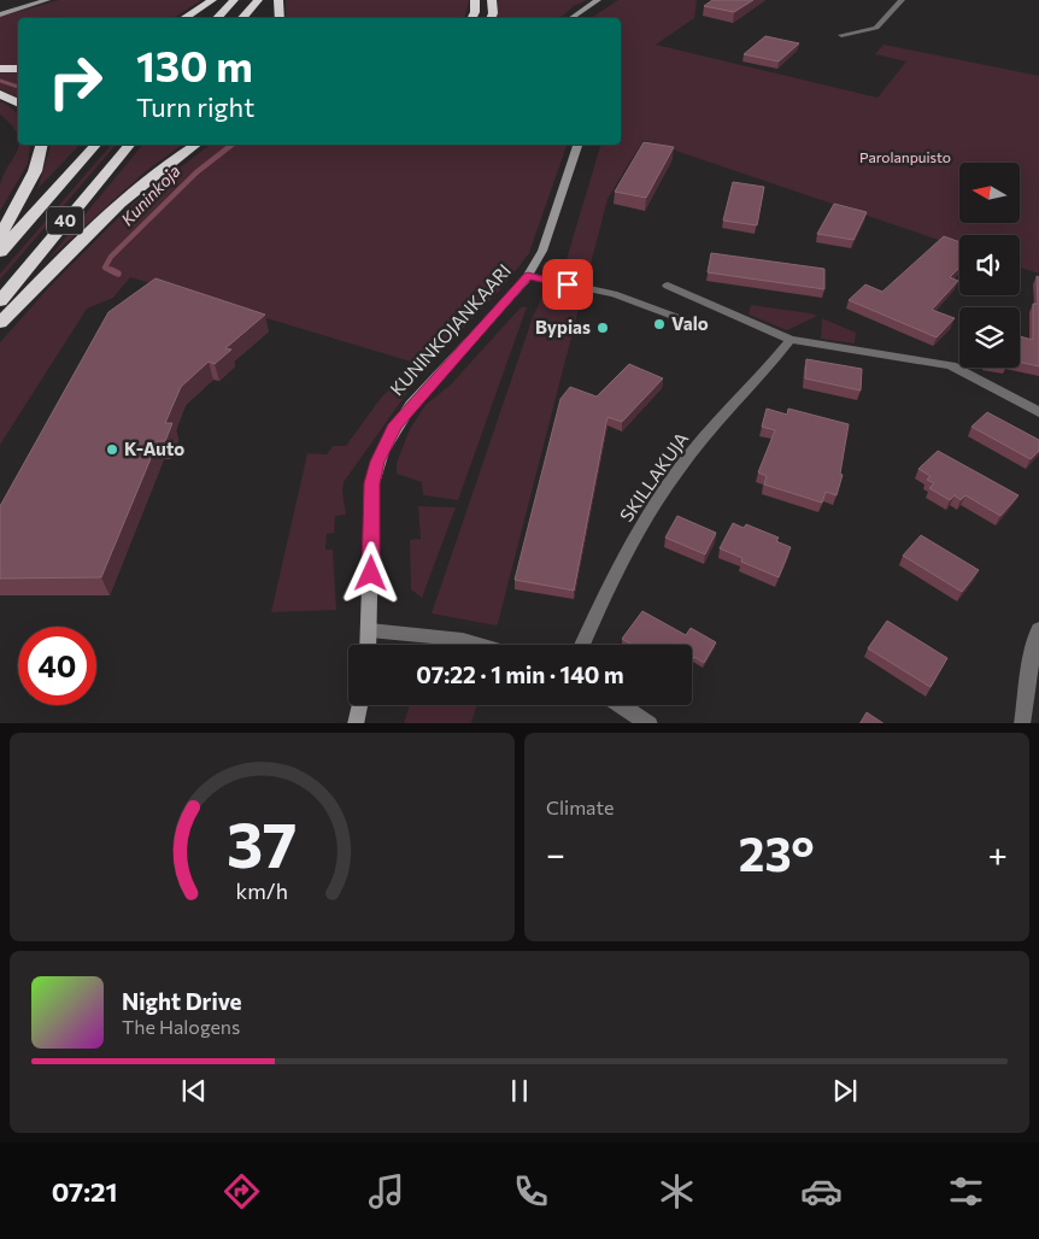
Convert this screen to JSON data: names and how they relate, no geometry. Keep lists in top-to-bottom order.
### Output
{
  "streets": {
    "highway": ["40"],
    "street": ["KUNINKOJANKAARI", "SKILLAKUJA"]
  },
  "water": ["Kuninkoja"],
  "parks": ["Parolanpuisto"],
  "places": ["Valo", "Bypias", "K-Auto"],
  "north": "left",
  "page": {
    "turn": ["130 m", "Turn right"],
    "limit": "40",
    "trip": "07:22 · 1 min · 140 m",
    "tile": "Climate",
    "heat": ["−", "23°", "+"],
    "song": ["Night Drive", "The Halogens"],
    "tabs": "07:21",
    "gauge": ["37", "km/h"]
  }
}
